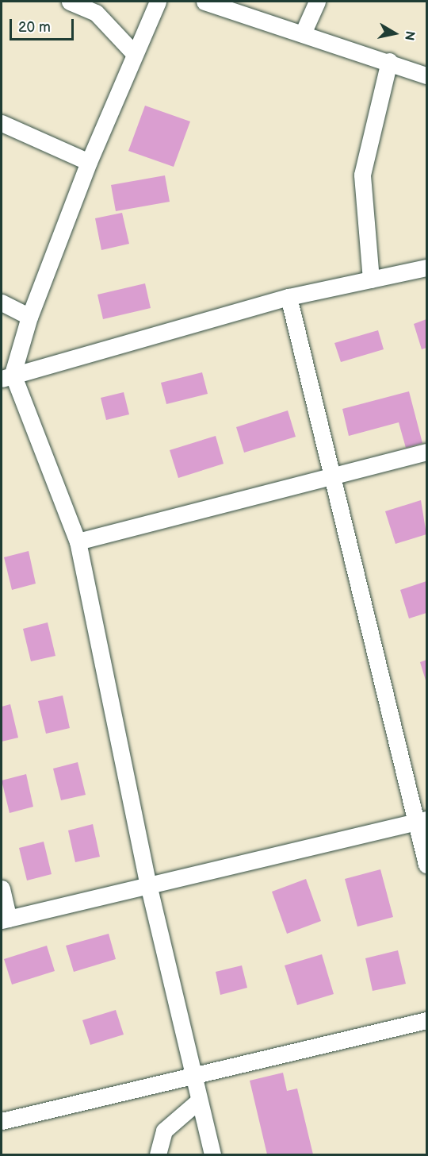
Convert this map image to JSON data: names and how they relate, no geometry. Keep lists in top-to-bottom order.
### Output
{
  "scale_bar": "20 m",
  "north": "right"
}
